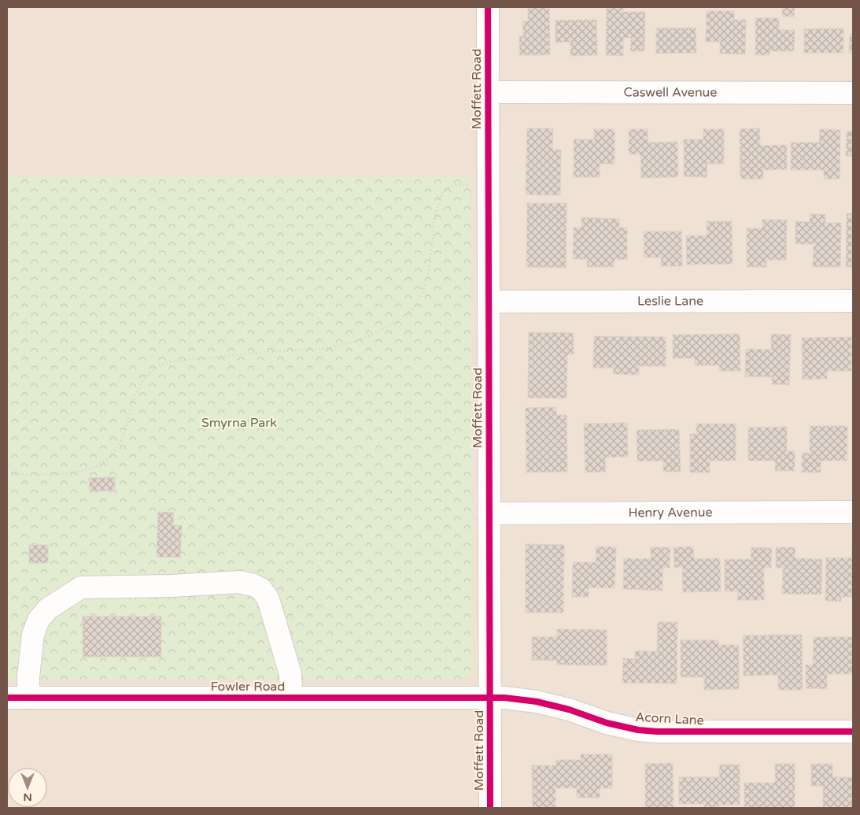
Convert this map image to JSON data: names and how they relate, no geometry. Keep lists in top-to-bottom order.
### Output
{
  "streets": {
    "street": [
      "Moffett Road",
      "Caswell Avenue",
      "Leslie Lane",
      "Henry Avenue",
      "Fowler Road",
      "Acorn Lane"
    ]
  },
  "crossings": [
    ["Moffett Road", "Caswell Avenue"],
    ["Moffett Road", "Leslie Lane"],
    ["Moffett Road", "Henry Avenue"],
    ["Moffett Road", "Fowler Road"],
    ["Moffett Road", "Acorn Lane"],
    ["Fowler Road", "Acorn Lane"]
  ],
  "parks": ["Smyrna Park"],
  "north": "bottom"
}
